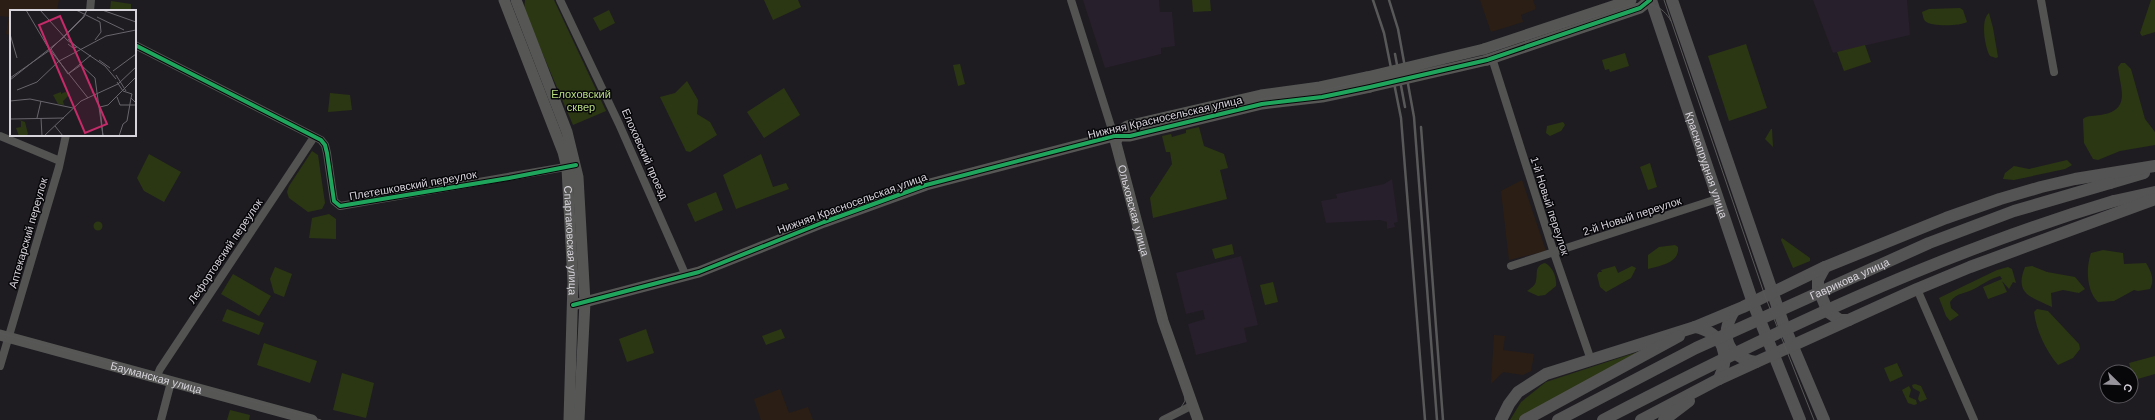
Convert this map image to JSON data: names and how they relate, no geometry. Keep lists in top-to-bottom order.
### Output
{
  "streets": {
    "main road": ["Краснопрудная улица", "Гаврикова улица"],
    "street": [
      "Нижняя Красносельская улица",
      "Елоховский проезд",
      "Плетешковский переулок",
      "1-й Новый переулок",
      "Ольховская улица",
      "2-й Новый переулок",
      "Аптекарский переулок",
      "Спартаковская улица",
      "Лефортовский переулок",
      "Бауманская улица"
    ]
  },
  "crossings": [
    ["Нижняя Красносельская улица", "Елоховский проезд"],
    ["Нижняя Красносельская улица", "Краснопрудная улица"],
    ["Нижняя Красносельская улица", "1-й Новый переулок"],
    ["Нижняя Красносельская улица", "Ольховская улица"],
    ["Нижняя Красносельская улица", "Спартаковская улица"],
    ["Краснопрудная улица", "2-й Новый переулок"],
    ["Плетешковский переулок", "Спартаковская улица"],
    ["Плетешковский переулок", "Лефортовский переулок"],
    ["1-й Новый переулок", "2-й Новый переулок"],
    ["Аптекарский переулок", "Бауманская улица"],
    ["Лефортовский переулок", "Бауманская улица"]
  ],
  "parks": ["Елоховский сквер"],
  "north": "bottom right"
}
